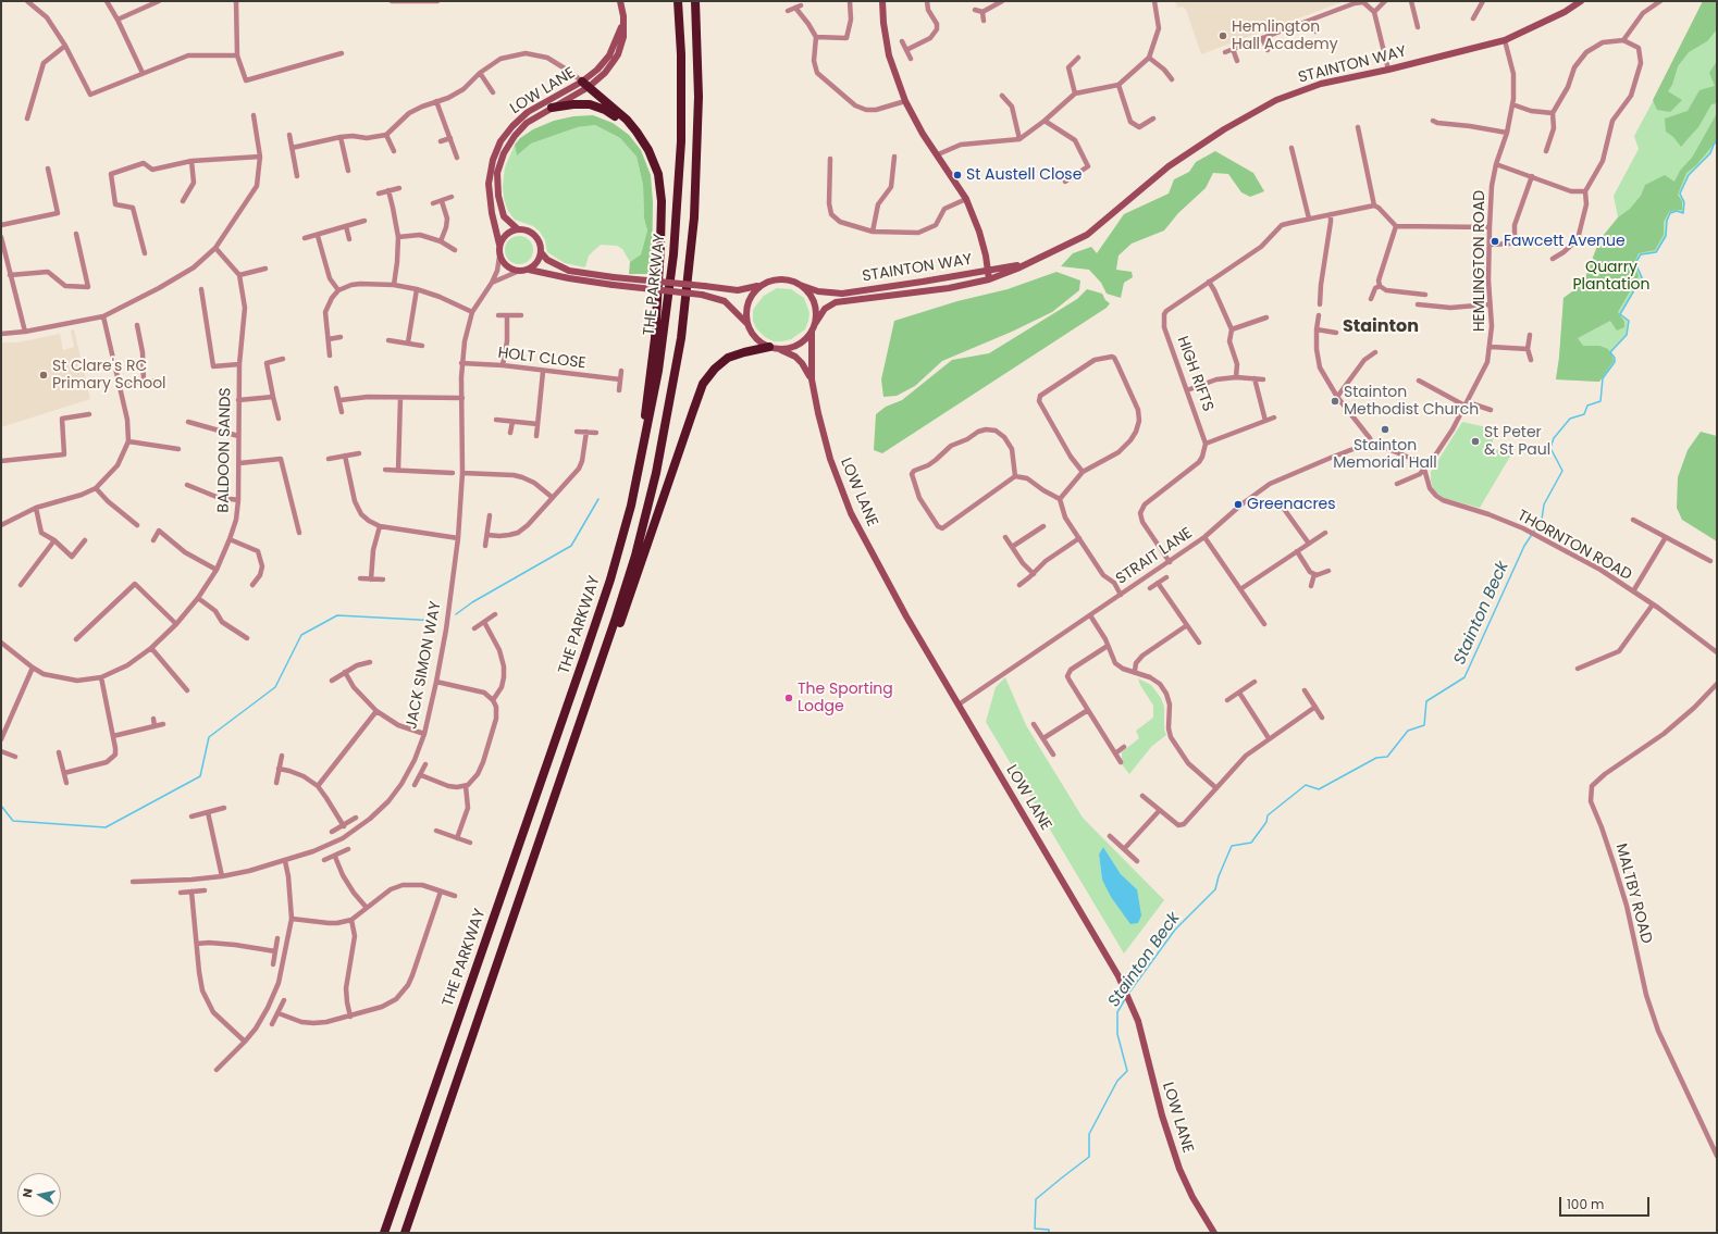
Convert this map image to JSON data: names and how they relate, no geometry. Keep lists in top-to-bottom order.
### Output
{
  "streets": {
    "highway": ["THE PARKWAY"],
    "main road": ["STAINTON WAY", "LOW LANE"],
    "street": [
      "HEMLINGTON ROAD",
      "HOLT CLOSE",
      "HIGH RIFTS",
      "BALDOON SANDS",
      "THORNTON ROAD",
      "STRAIT LANE",
      "JACK SIMON WAY",
      "MALTBY ROAD"
    ]
  },
  "crossings": [
    ["STAINTON WAY", "LOW LANE"],
    ["STAINTON WAY", "HEMLINGTON ROAD"],
    ["LOW LANE", "STRAIT LANE"],
    ["LOW LANE", "JACK SIMON WAY"],
    ["HEMLINGTON ROAD", "THORNTON ROAD"],
    ["HOLT CLOSE", "JACK SIMON WAY"]
  ],
  "districts": ["Stainton"],
  "water": ["Stainton Beck"],
  "parks": ["Quarry Plantation"],
  "places": [
    "Hemlington Hall Academy",
    "St Austell Close",
    "Fawcett Avenue",
    "St Clare's RC Primary School",
    "Stainton Methodist Church",
    "Stainton Memorial Hall",
    "St Peter & St Paul",
    "Greenacres",
    "The Sporting Lodge"
  ],
  "scale_bar": "100 m",
  "north": "left"
}
